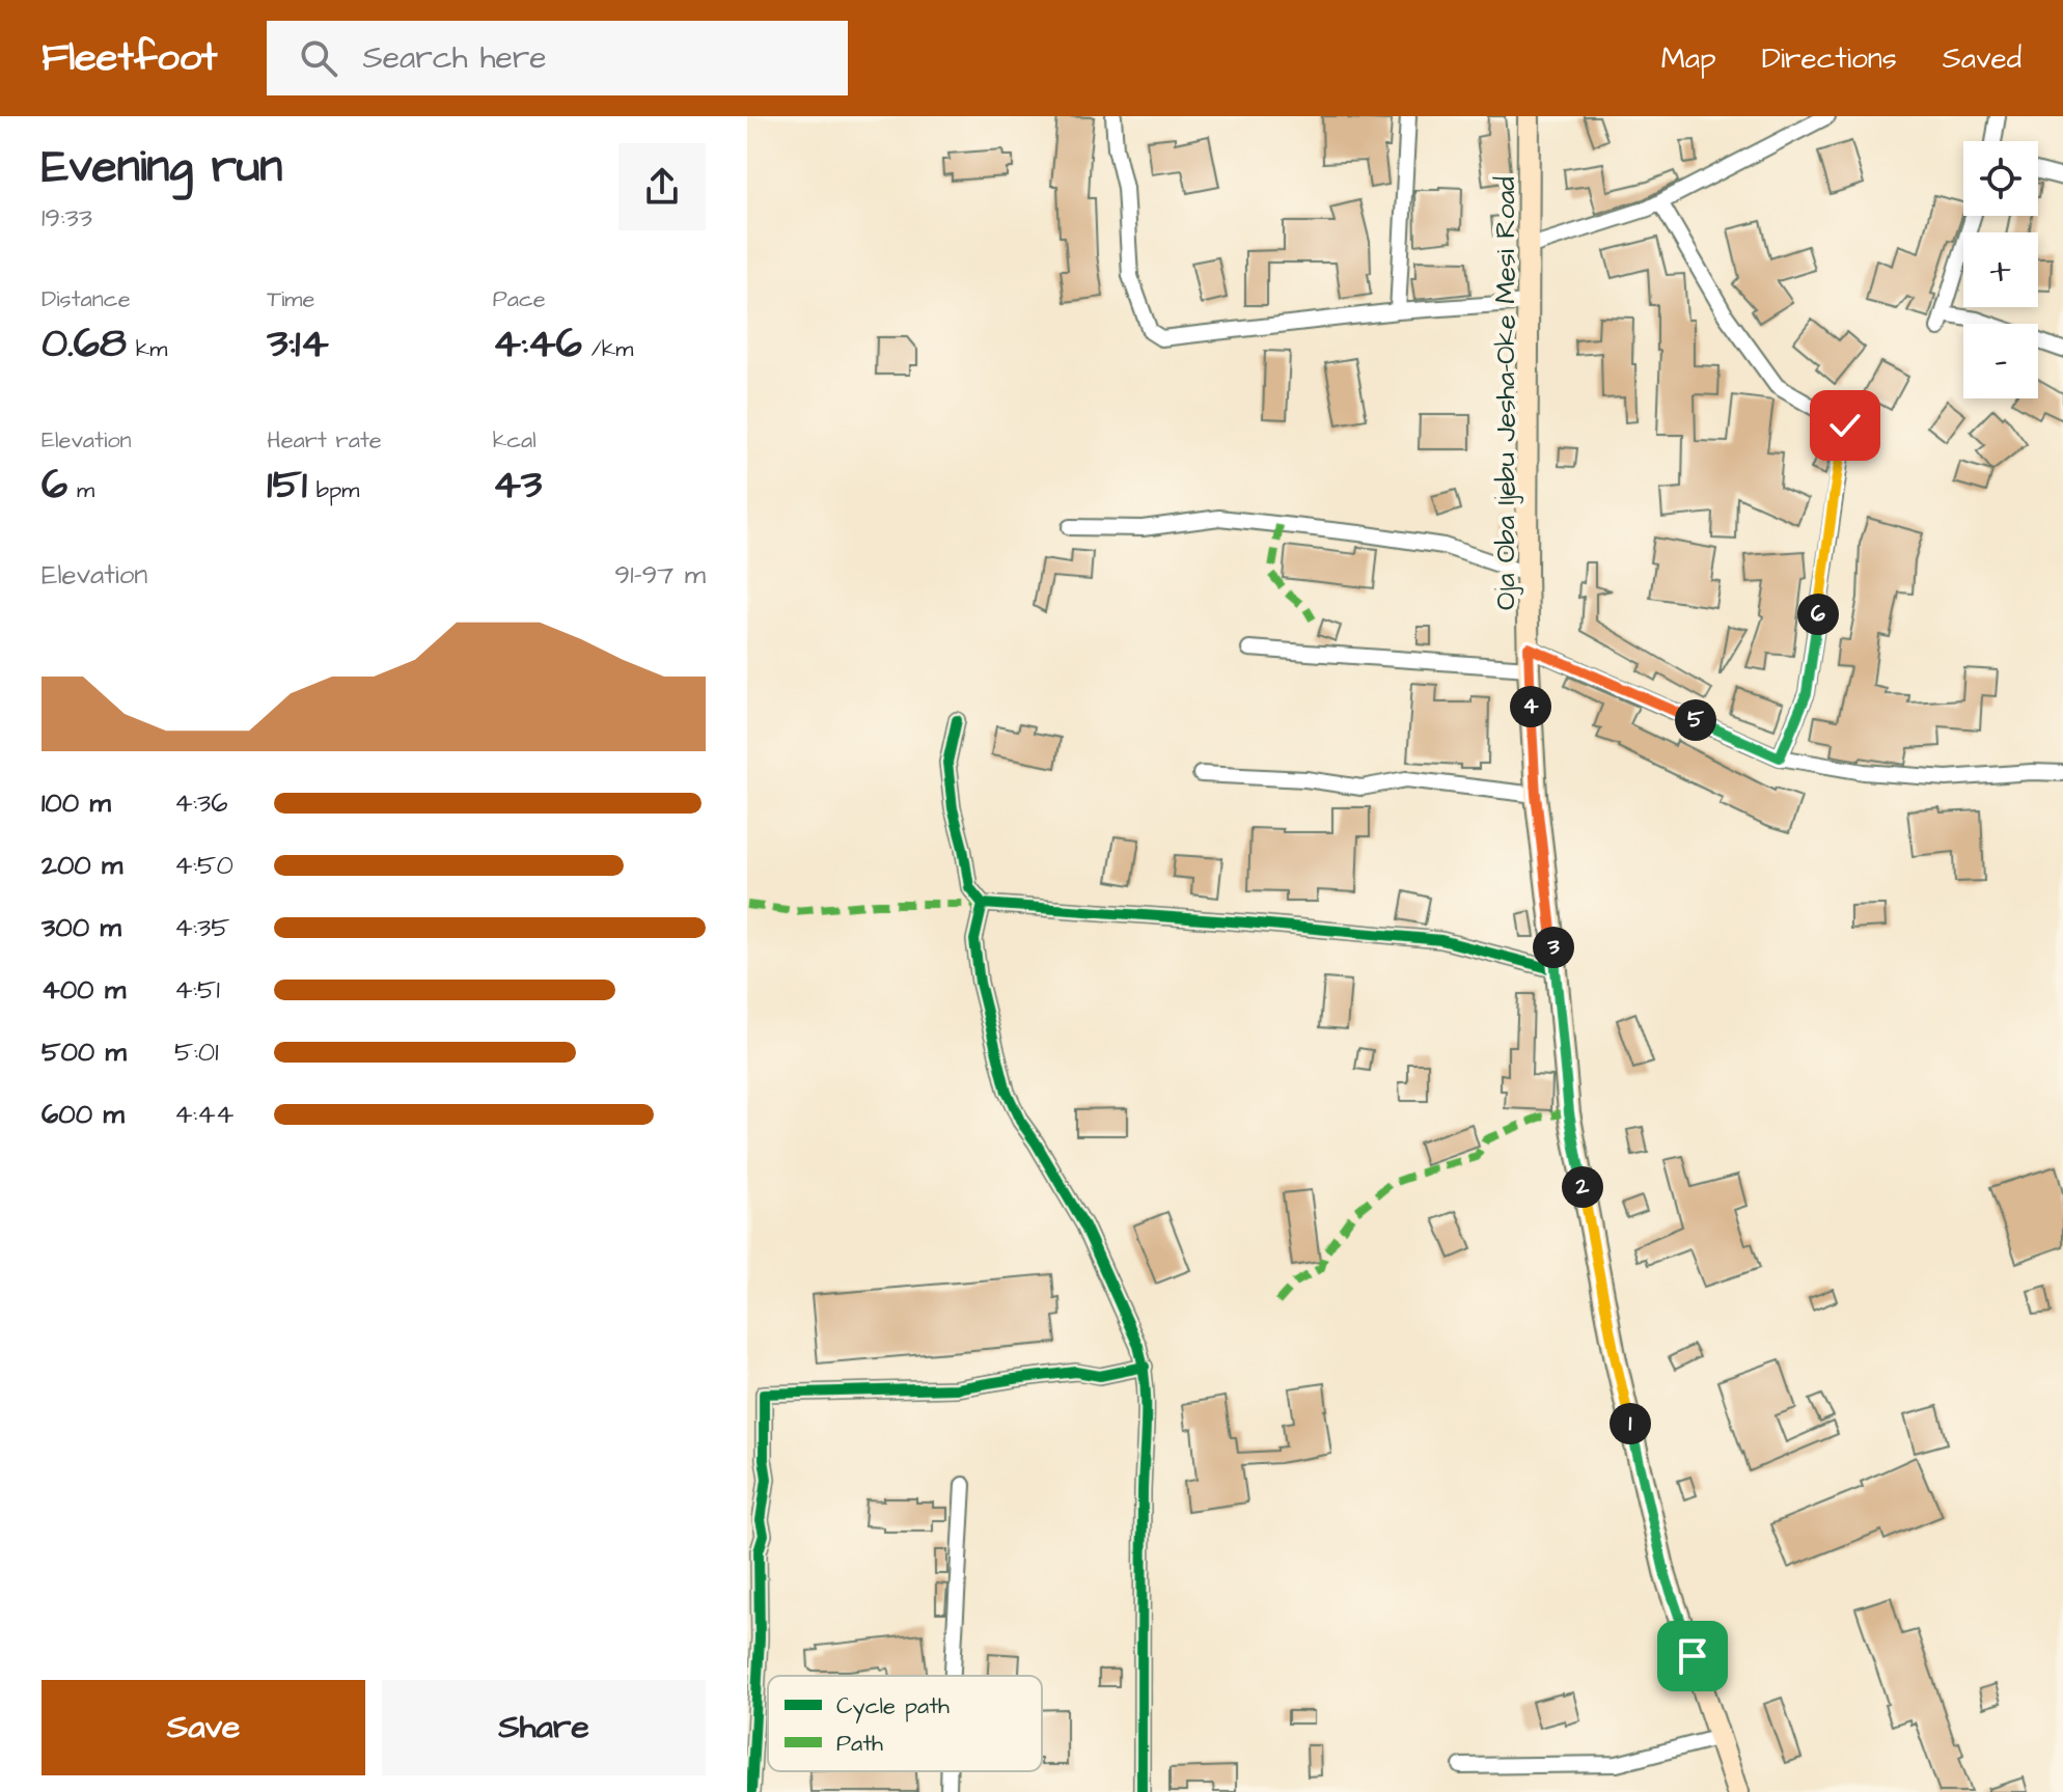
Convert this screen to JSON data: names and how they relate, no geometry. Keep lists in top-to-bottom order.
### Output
{
  "streets": {
    "main road": ["Oja Oba Ijebu Jesha-Oke Mesi Road"]
  },
  "legend": ["Cycle path", "Path"],
  "page": {
    "header": "Fleetfoot",
    "search": "Search here",
    "nav": ["Map", "Directions", "Saved"],
    "heading": ["Evening run", "19:33"],
    "map_buttons": ["+", "−"],
    "stats": [
      ["Distance", "0.68 km"],
      ["Time", "3:14"],
      ["Pace", "4:46 /km"],
      ["Elevation", "6 m"],
      ["Heart rate", "151 bpm"],
      ["kcal", "43"]
    ],
    "chart": ["Elevation", "91–97 m"],
    "pins": [
      "6",
      "4",
      "5",
      "3",
      "2",
      "1"
    ],
    "list": [
      {
        "name": "100 m",
        "note": "4:36"
      },
      {
        "name": "200 m",
        "note": "4:50"
      },
      {
        "name": "300 m",
        "note": "4:35"
      },
      {
        "name": "400 m",
        "note": "4:51"
      },
      {
        "name": "500 m",
        "note": "5:01"
      },
      {
        "name": "600 m",
        "note": "4:44"
      }
    ],
    "buttons": ["Save", "Share"]
  }
}
